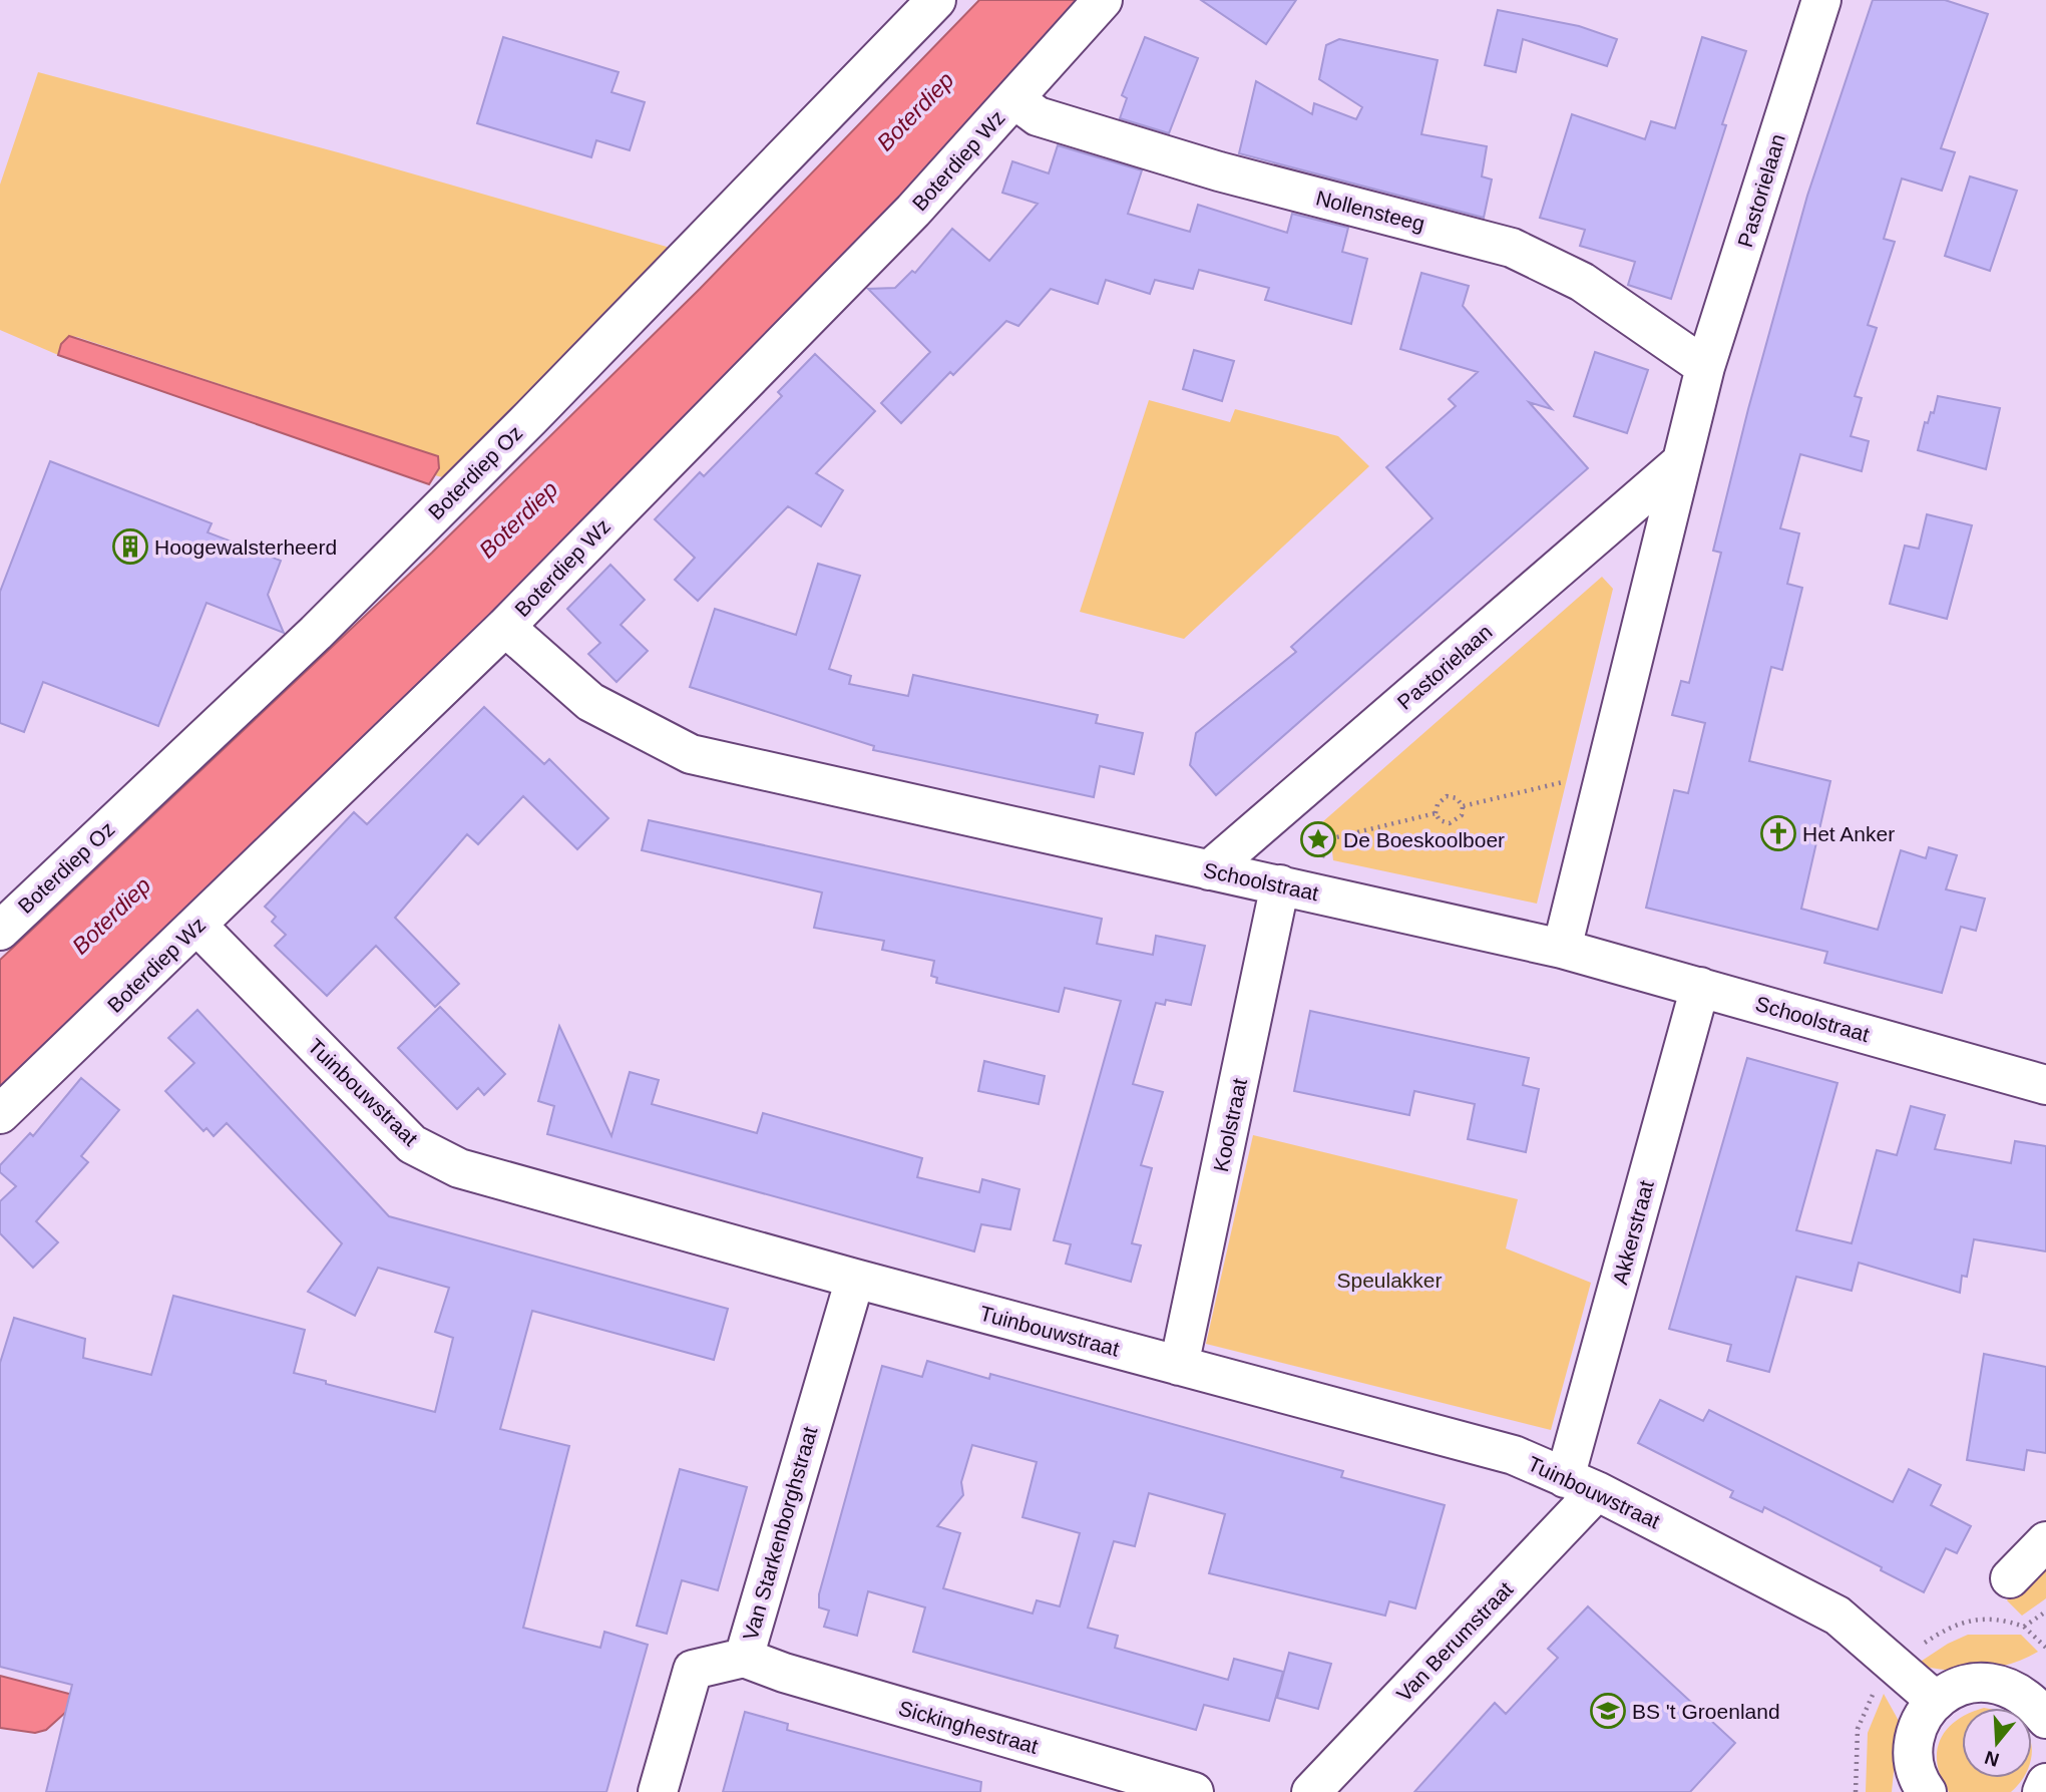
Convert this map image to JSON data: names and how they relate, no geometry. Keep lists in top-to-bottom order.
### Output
{
  "streets": {
    "street": [
      "Boterdiep Wz",
      "Pastorielaan",
      "Nollensteeg",
      "Boterdiep Oz",
      "Schoolstraat",
      "Tuinbouwstraat",
      "Koolstraat",
      "Akkerstraat",
      "Van Starkenborghstraat",
      "Van Berumstraat",
      "Sickinghestraat"
    ]
  },
  "crossings": [
    ["Boterdiep Wz", "Nollensteeg"],
    ["Boterdiep Wz", "Schoolstraat"],
    ["Boterdiep Wz", "Tuinbouwstraat"],
    ["Pastorielaan", "Nollensteeg"],
    ["Pastorielaan", "Schoolstraat"],
    ["Schoolstraat", "Koolstraat"],
    ["Schoolstraat", "Akkerstraat"],
    ["Tuinbouwstraat", "Koolstraat"],
    ["Tuinbouwstraat", "Akkerstraat"],
    ["Tuinbouwstraat", "Van Starkenborghstraat"],
    ["Tuinbouwstraat", "Van Berumstraat"],
    ["Akkerstraat", "Van Berumstraat"],
    ["Van Starkenborghstraat", "Sickinghestraat"]
  ],
  "water": ["Boterdiep"],
  "parks": ["Speulakker"],
  "places": {
    "building": ["Hoogewalsterheerd"],
    "church": ["Het Anker"],
    "place": ["De Boeskoolboer"],
    "school or university": ["BS 't Groenland"]
  },
  "north": "bottom"
}
